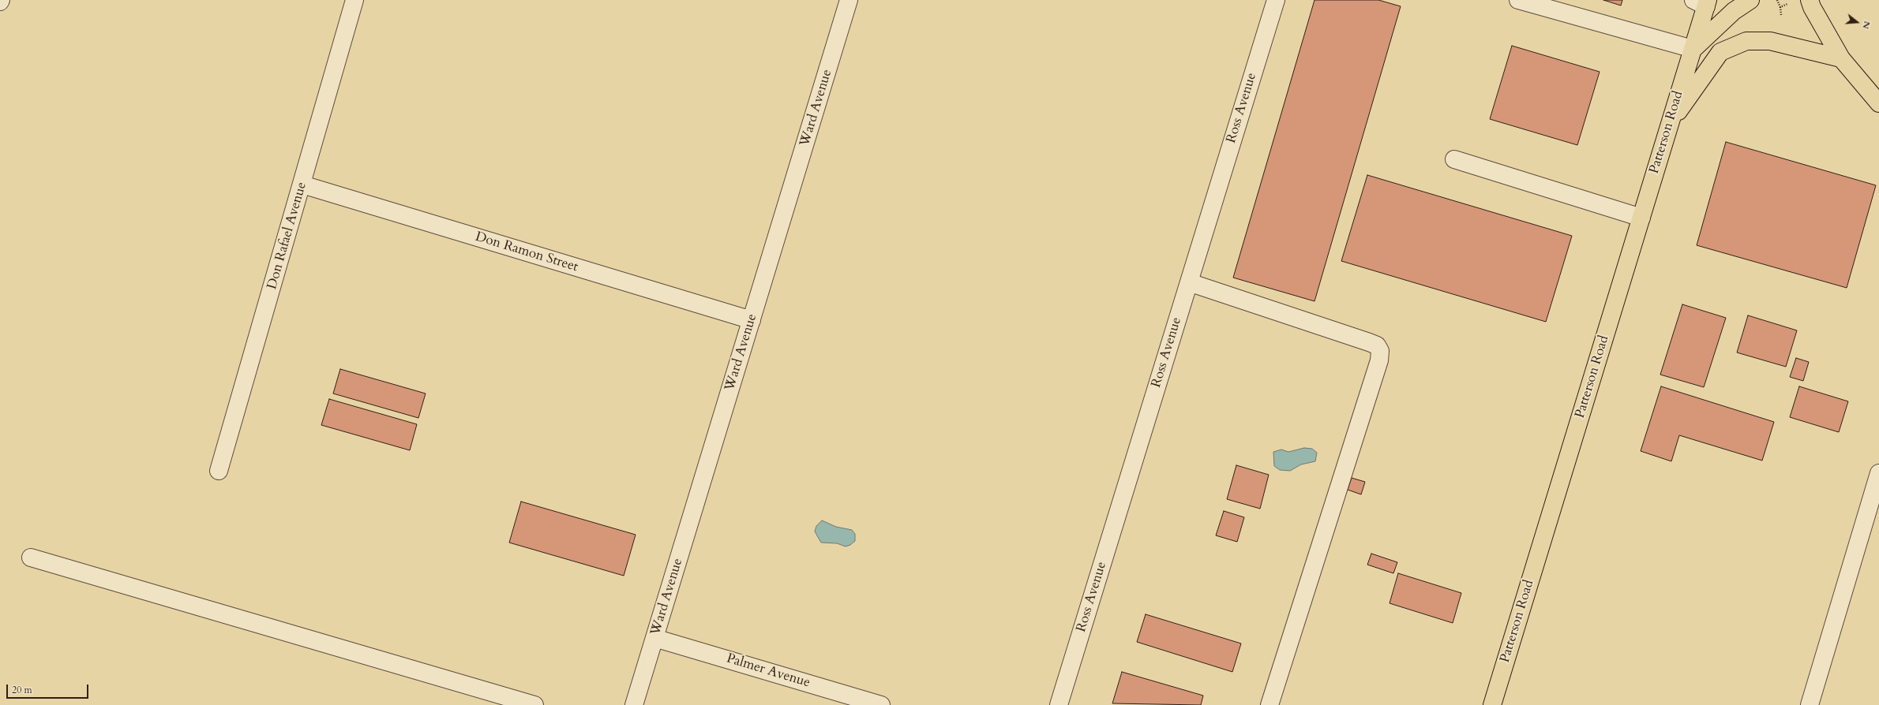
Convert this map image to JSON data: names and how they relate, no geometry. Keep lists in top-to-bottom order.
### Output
{
  "streets": {
    "main road": ["Patterson Road"],
    "street": [
      "Ward Avenue",
      "Ross Avenue",
      "Don Rafael Avenue",
      "Don Ramon Street",
      "Palmer Avenue"
    ]
  },
  "crossings": [
    ["Ward Avenue", "Don Ramon Street"],
    ["Ward Avenue", "Palmer Avenue"],
    ["Don Rafael Avenue", "Don Ramon Street"]
  ],
  "scale_bar": "20 m",
  "north": "right"
}
